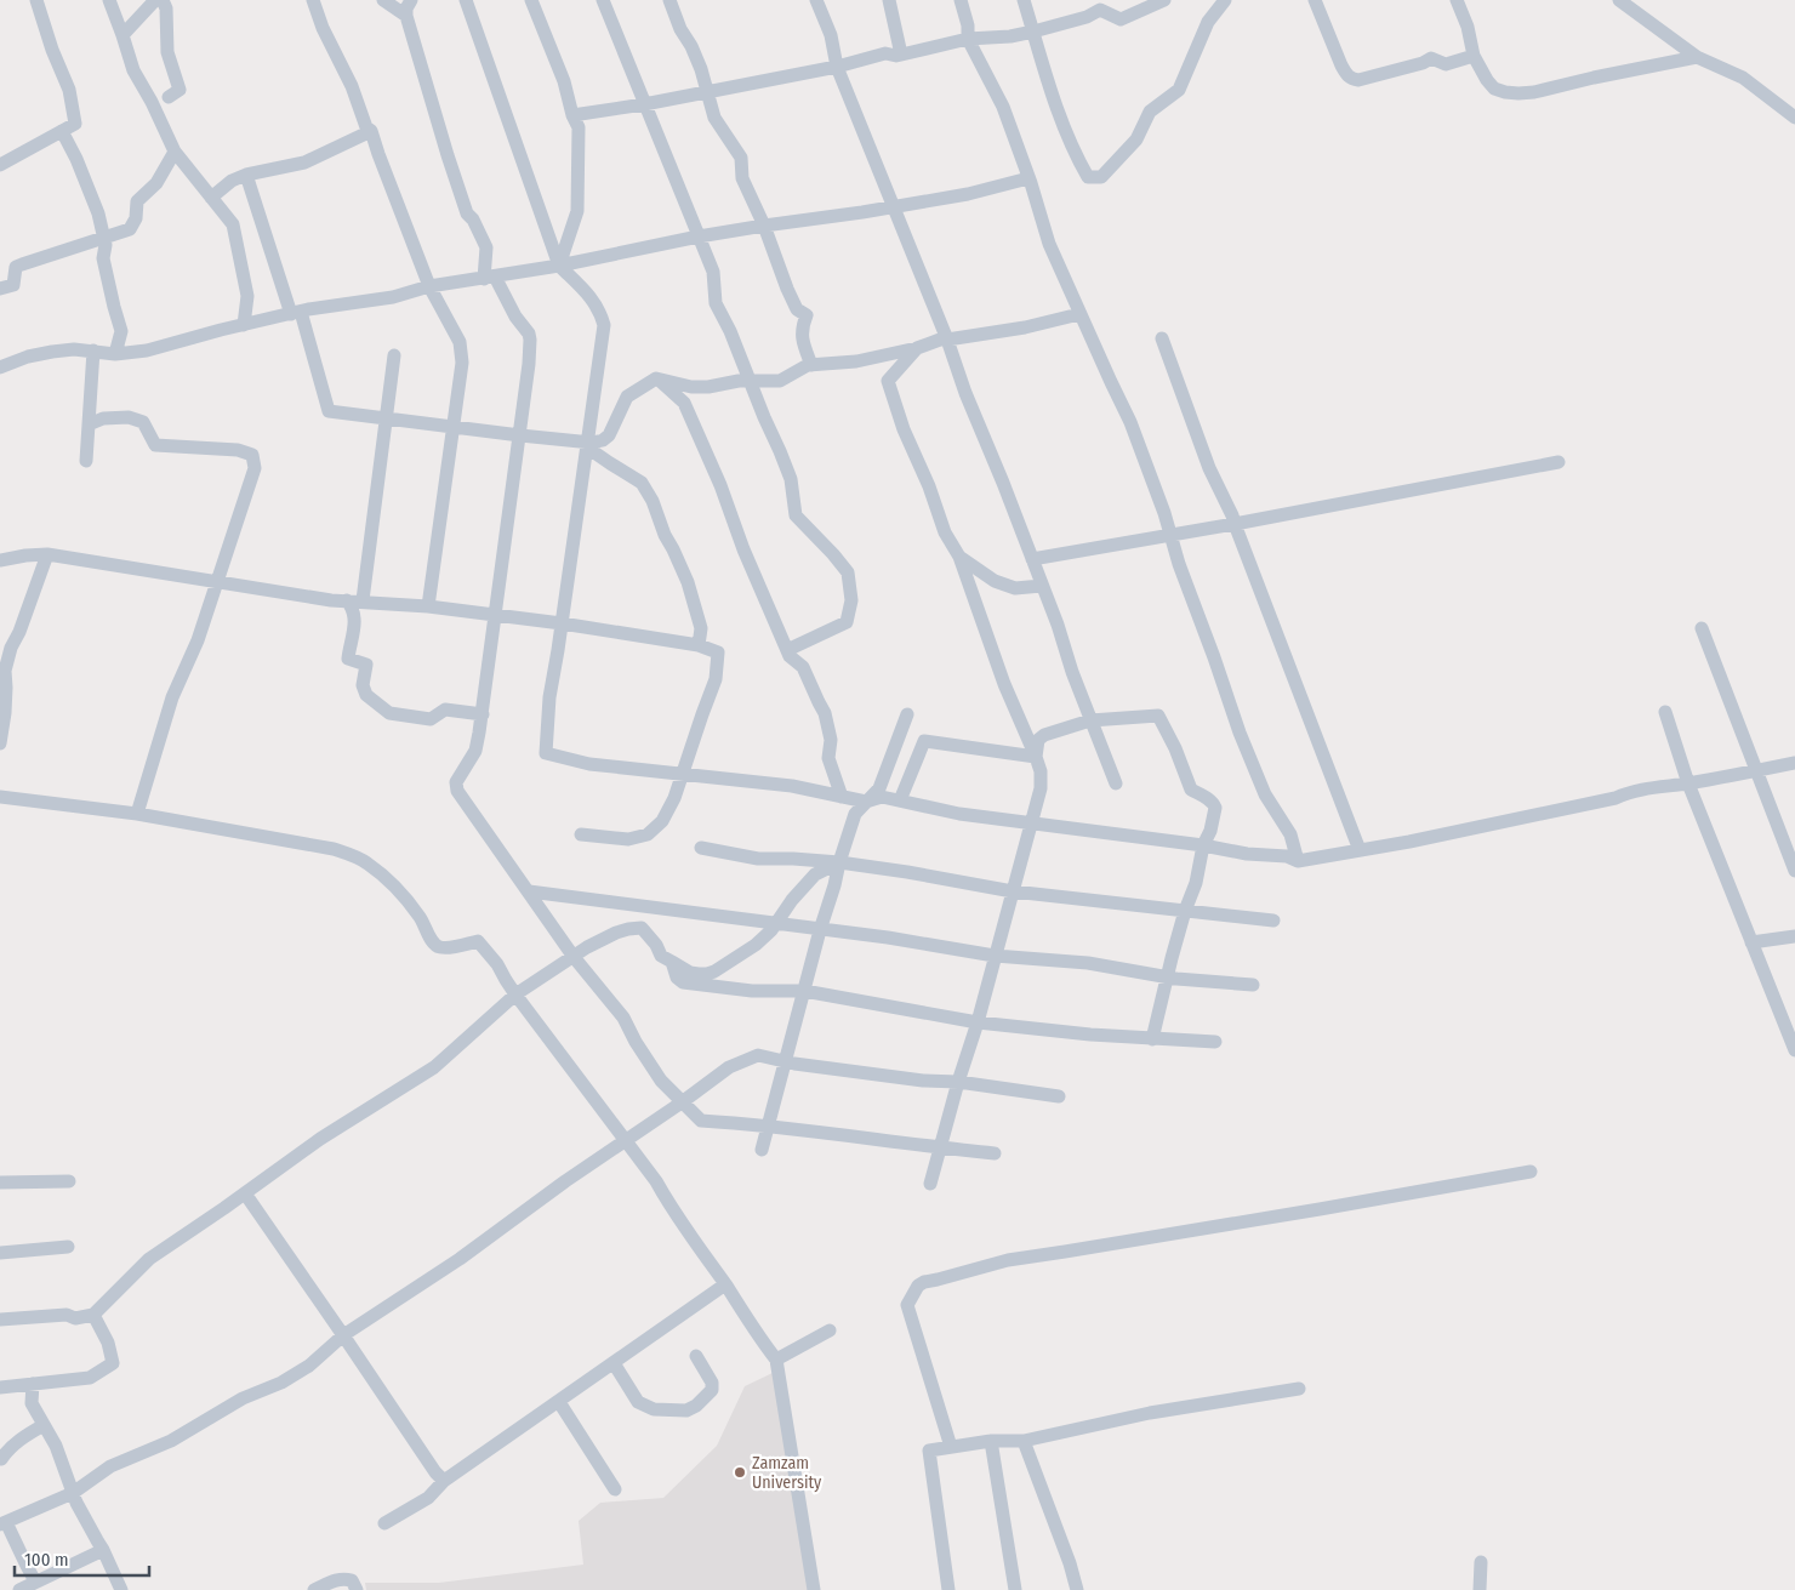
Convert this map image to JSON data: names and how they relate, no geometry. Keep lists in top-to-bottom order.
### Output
{
  "places": ["Zamzam University"],
  "scale_bar": "100 m"
}
